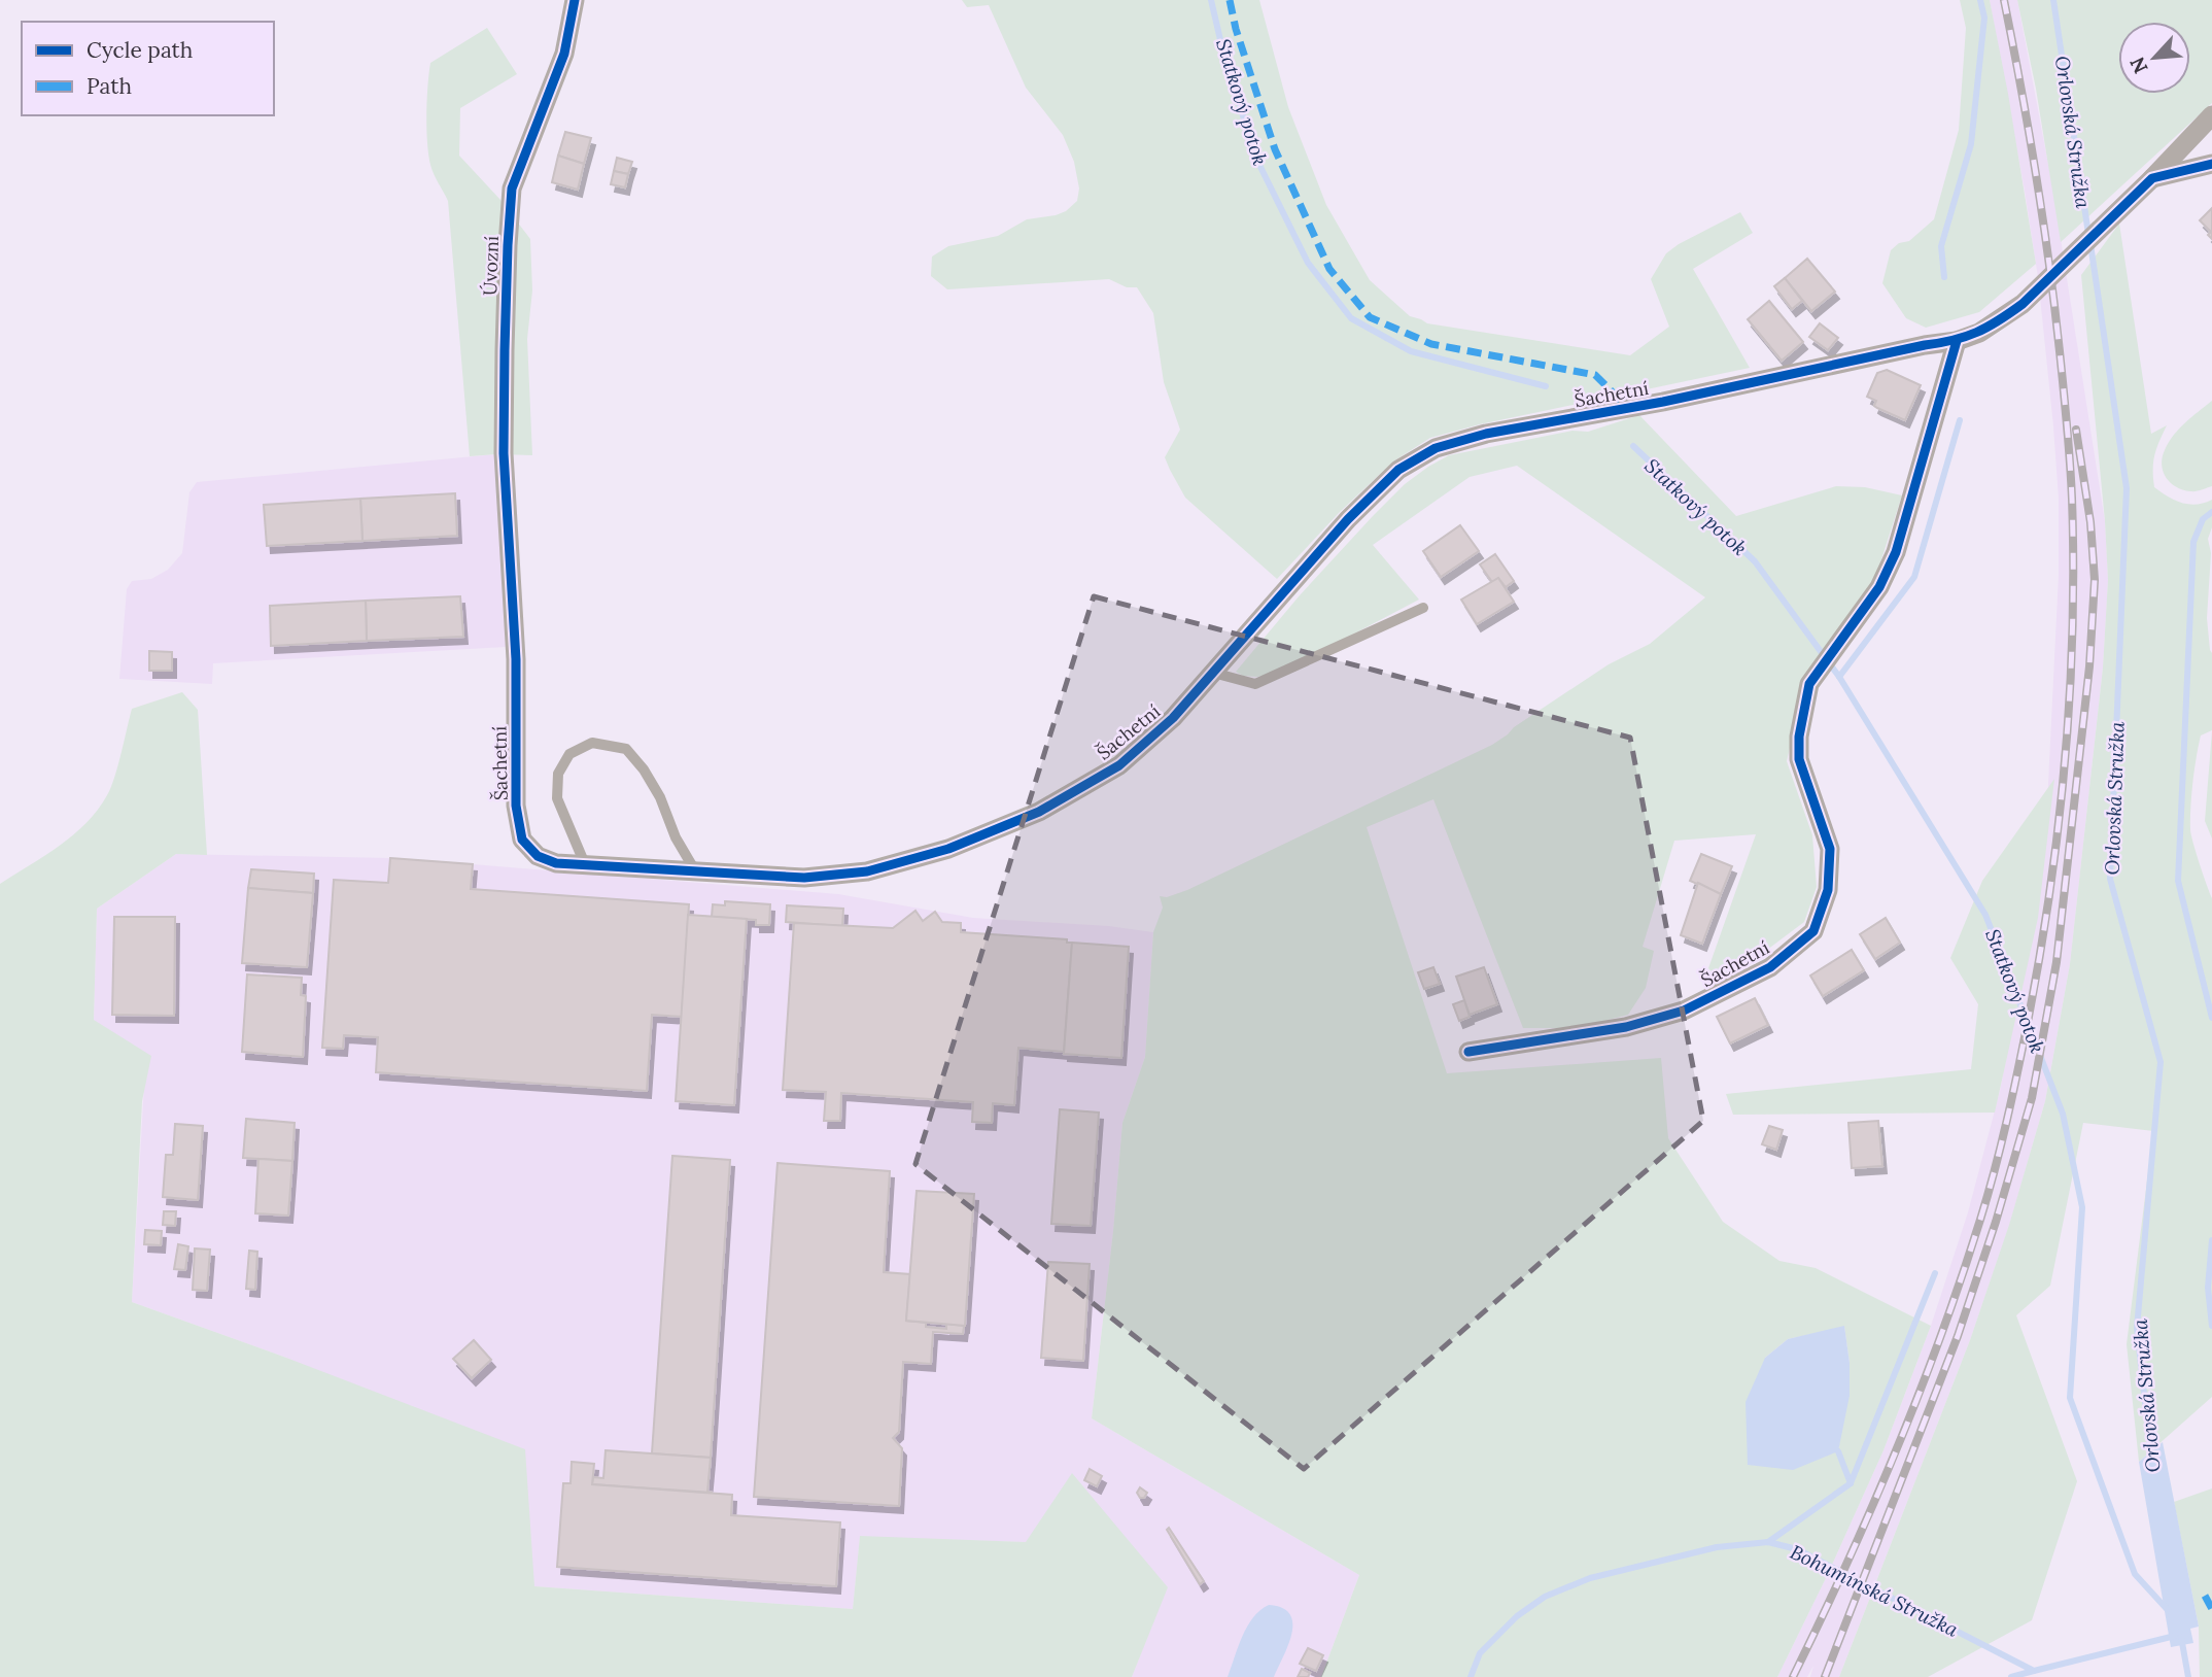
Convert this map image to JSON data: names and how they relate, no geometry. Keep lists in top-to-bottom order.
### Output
{
  "streets": {
    "street": ["Úvozní", "Šachetní"]
  },
  "crossings": [
    ["Úvozní", "Šachetní"]
  ],
  "water": ["Statkový potok", "Orlovská Stružka", "Bohumínská Stružka"],
  "legend": ["Cycle path", "Path"],
  "north": "bottom left"
}
